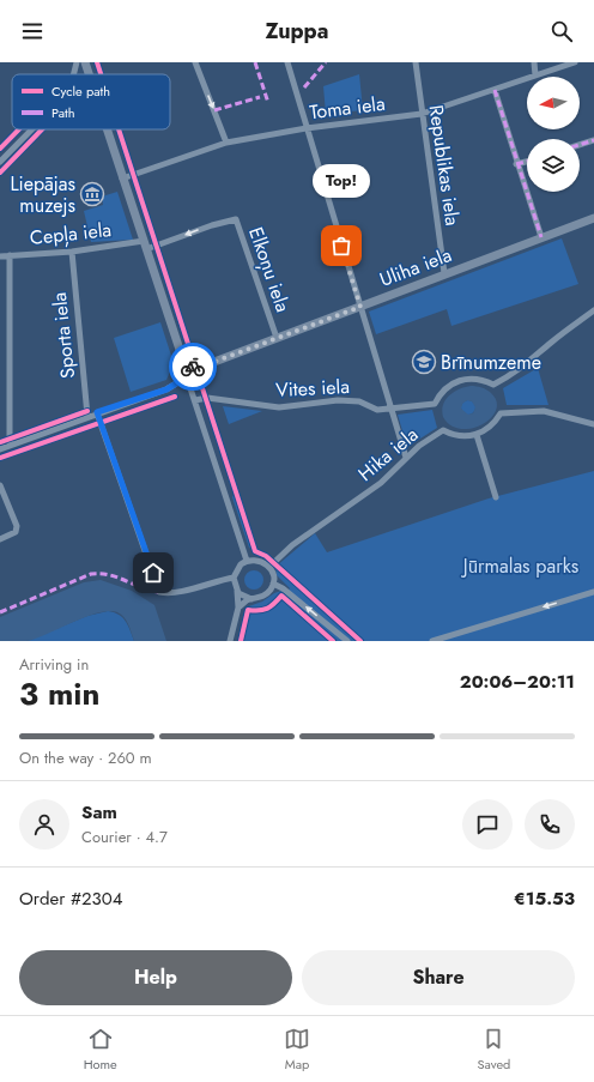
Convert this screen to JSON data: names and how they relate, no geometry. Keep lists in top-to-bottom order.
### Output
{
  "streets": {
    "main road": ["Uliha iela"],
    "street": [
      "Toma iela",
      "Republikas iela",
      "Cepļa iela",
      "Elkoņu iela",
      "Sporta iela",
      "Vites iela",
      "Hika iela"
    ]
  },
  "crossings": [
    ["Toma iela", "Republikas iela"],
    ["Republikas iela", "Uliha iela"],
    ["Cepļa iela", "Elkoņu iela"],
    ["Cepļa iela", "Sporta iela"],
    ["Uliha iela", "Elkoņu iela"]
  ],
  "parks": ["Jūrmalas parks"],
  "places": {
    "museum": ["Liepājas muzejs"],
    "other": ["Top!"],
    "school or university": ["Brīnumzeme"]
  },
  "legend": ["Cycle path", "Path"],
  "north": "left",
  "page": {
    "header": "Zuppa",
    "bubble": "Top!",
    "heading": ["3 min", "Arriving in", "20:06–20:11"],
    "panel": [
      "Sam",
      "Courier · 4.7",
      "Order #2304",
      "€15.53"
    ],
    "bar": "On the way · 260 m",
    "buttons": ["Help", "Share"],
    "tabs": ["Home", "Map", "Saved"]
  }
}
